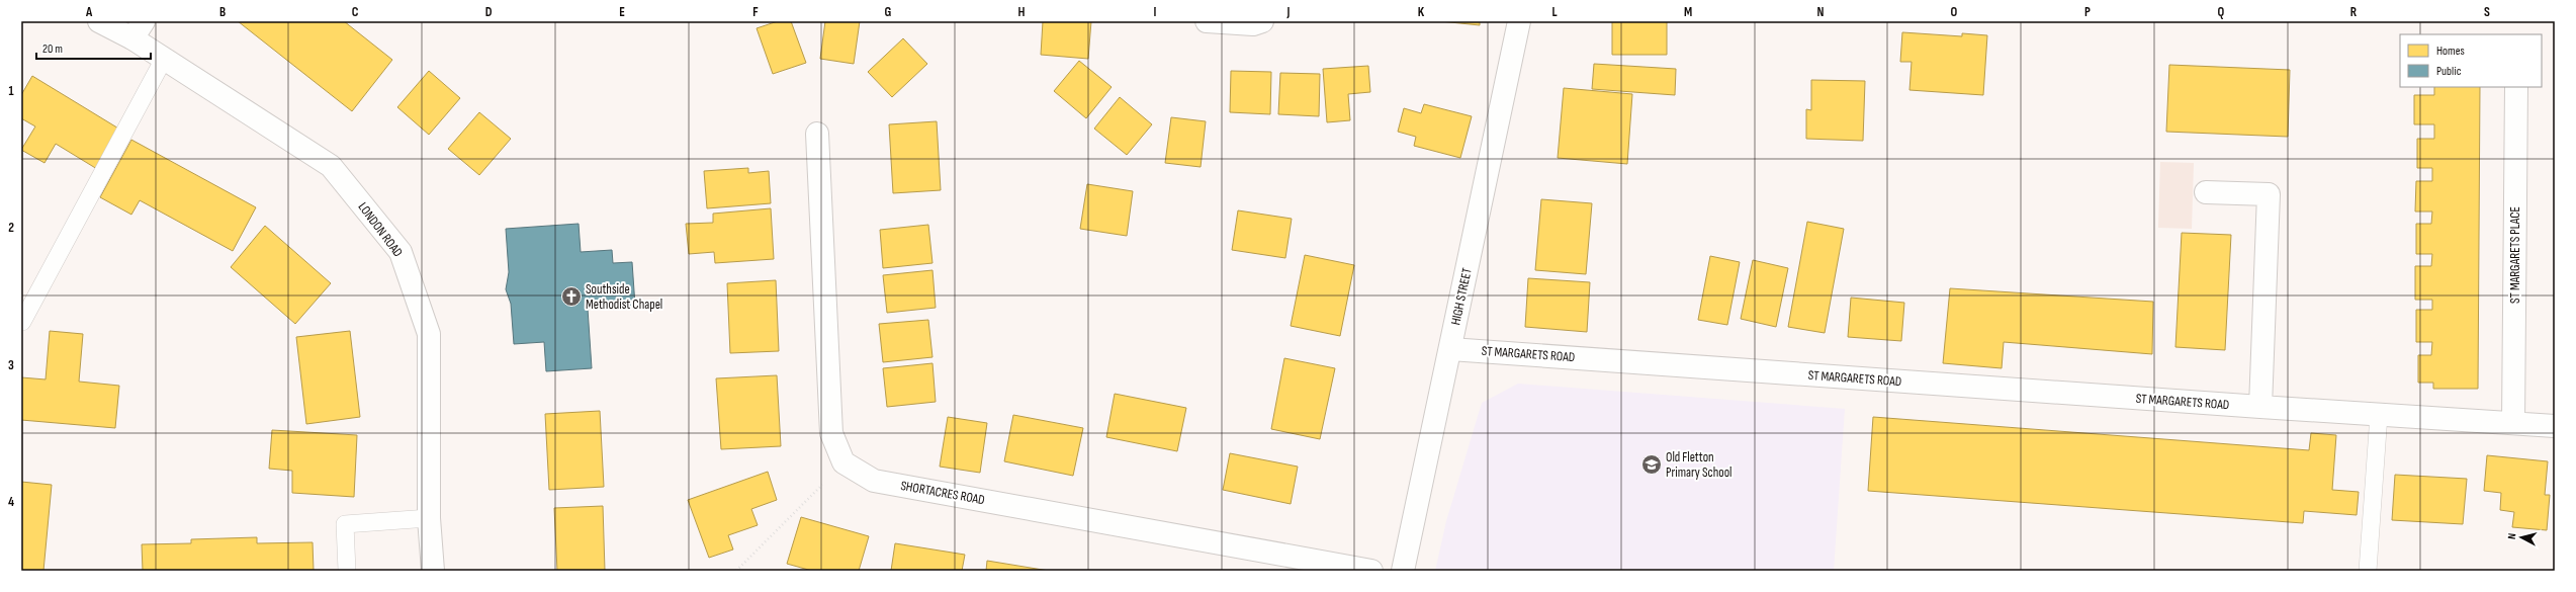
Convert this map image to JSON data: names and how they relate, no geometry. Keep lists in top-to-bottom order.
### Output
{
  "streets": {
    "street": [
      "LONDON ROAD",
      "ST MARGARETS PLACE",
      "HIGH STREET",
      "ST MARGARETS ROAD",
      "SHORTACRES ROAD"
    ]
  },
  "crossings": [
    ["ST MARGARETS PLACE", "ST MARGARETS ROAD"],
    ["HIGH STREET", "ST MARGARETS ROAD"]
  ],
  "places": {
    "church": ["Southside Methodist Chapel"],
    "school or university": ["Old Fletton Primary School"]
  },
  "legend": ["Homes", "Public"],
  "scale_bar": "20 m",
  "north": "left",
  "grid": {
    "columns": [
      "A",
      "B",
      "C",
      "D",
      "E",
      "F",
      "G",
      "H",
      "I",
      "J",
      "K",
      "L",
      "M",
      "N",
      "O",
      "P",
      "Q",
      "R",
      "S"
    ],
    "rows": [
      "1",
      "2",
      "3",
      "4"
    ]
  }
}
